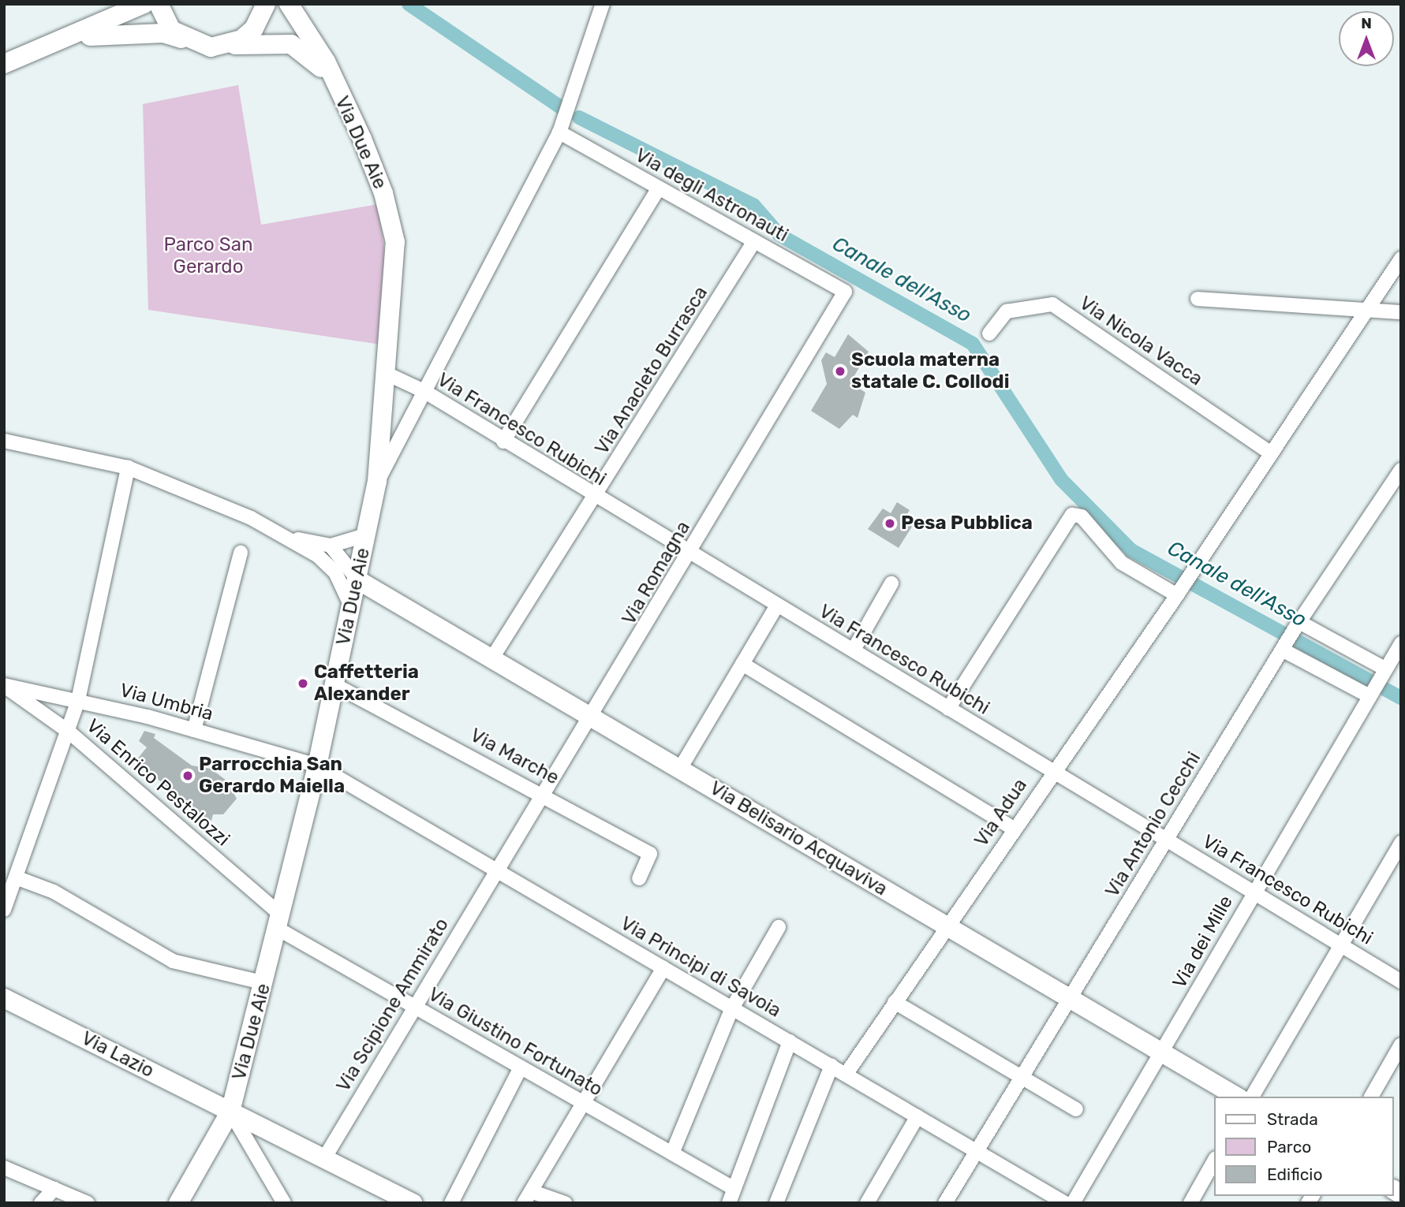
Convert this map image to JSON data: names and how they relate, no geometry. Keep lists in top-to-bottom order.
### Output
{
  "streets": {
    "street": [
      "Via Due Aie",
      "Via degli Astronauti",
      "Via Nicola Vacca",
      "Via Anacleto Burrasca",
      "Via Francesco Rubichi",
      "Via Romagna",
      "Via Umbria",
      "Via Marche",
      "Via Enrico Pestalozzi",
      "Via Adua",
      "Via Antonio Cecchi",
      "Via Belisario Acquaviva",
      "Via dei Mille",
      "Via Principi di Savoia",
      "Via Scipione Ammirato",
      "Via Giustino Fortunato",
      "Via Lazio"
    ]
  },
  "crossings": [
    ["Via Due Aie", "Via Francesco Rubichi"],
    ["Via Due Aie", "Via Umbria"],
    ["Via Due Aie", "Via Marche"],
    ["Via Due Aie", "Via Enrico Pestalozzi"],
    ["Via Due Aie", "Via Belisario Acquaviva"],
    ["Via Due Aie", "Via Principi di Savoia"],
    ["Via Due Aie", "Via Giustino Fortunato"],
    ["Via Due Aie", "Via Lazio"],
    ["Via degli Astronauti", "Via Anacleto Burrasca"],
    ["Via degli Astronauti", "Via Romagna"],
    ["Via Nicola Vacca", "Via Adua"],
    ["Via Anacleto Burrasca", "Via Francesco Rubichi"],
    ["Via Anacleto Burrasca", "Via Belisario Acquaviva"],
    ["Via Francesco Rubichi", "Via Romagna"],
    ["Via Francesco Rubichi", "Via Adua"],
    ["Via Francesco Rubichi", "Via Antonio Cecchi"],
    ["Via Francesco Rubichi", "Via dei Mille"],
    ["Via Romagna", "Via Marche"],
    ["Via Romagna", "Via Belisario Acquaviva"],
    ["Via Romagna", "Via Principi di Savoia"],
    ["Via Romagna", "Via Scipione Ammirato"],
    ["Via Umbria", "Via Enrico Pestalozzi"],
    ["Via Umbria", "Via Principi di Savoia"],
    ["Via Enrico Pestalozzi", "Via Giustino Fortunato"],
    ["Via Adua", "Via Belisario Acquaviva"],
    ["Via Adua", "Via Principi di Savoia"],
    ["Via Antonio Cecchi", "Via Belisario Acquaviva"],
    ["Via Antonio Cecchi", "Via Principi di Savoia"],
    ["Via Belisario Acquaviva", "Via dei Mille"],
    ["Via Principi di Savoia", "Via Scipione Ammirato"],
    ["Via Scipione Ammirato", "Via Giustino Fortunato"],
    ["Via Scipione Ammirato", "Via Lazio"]
  ],
  "water": ["Canale dell'Asso"],
  "parks": ["Parco San Gerardo"],
  "places": [
    "Scuola materna statale C. Collodi",
    "Pesa Pubblica",
    "Caffetteria Alexander",
    "Parrocchia San Gerardo Maiella"
  ],
  "legend": ["Strada", "Parco", "Edificio"],
  "north": "top"
}
